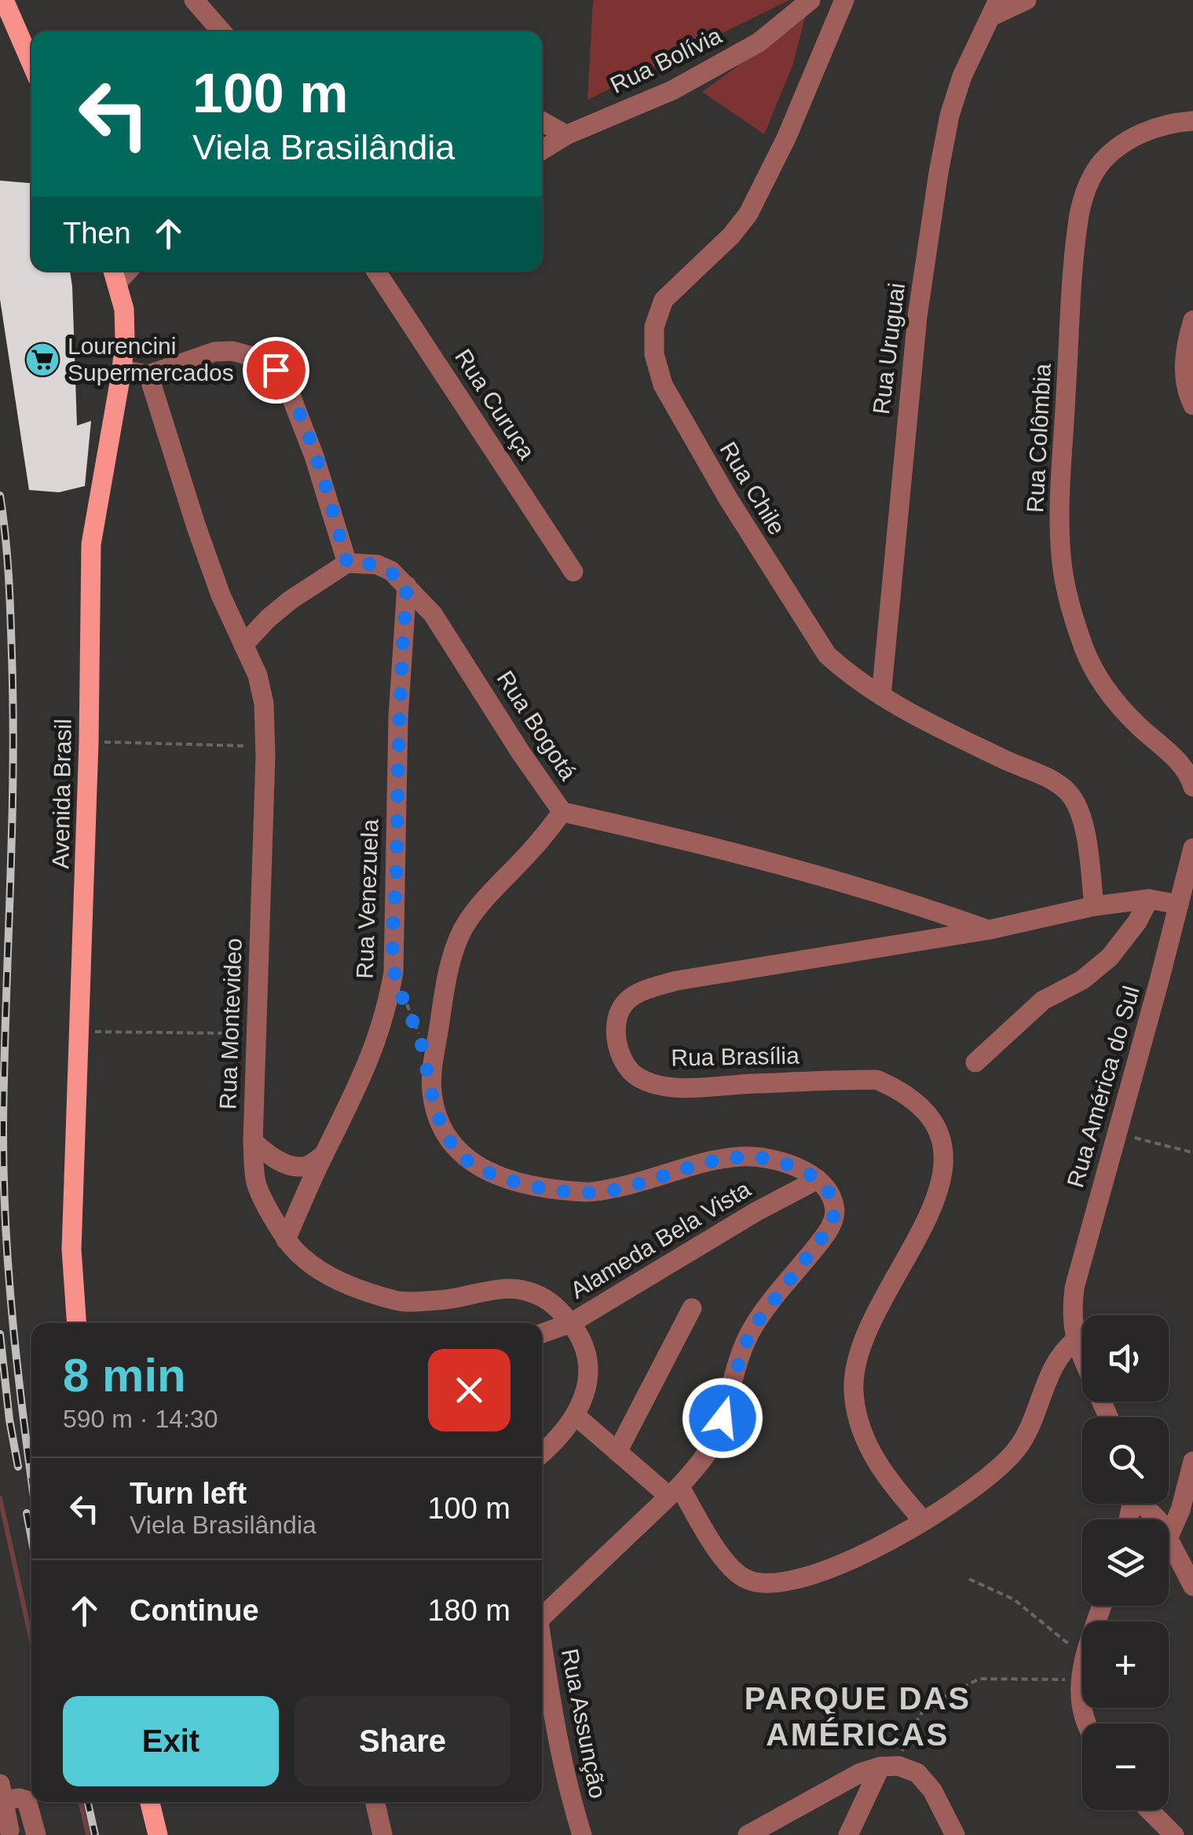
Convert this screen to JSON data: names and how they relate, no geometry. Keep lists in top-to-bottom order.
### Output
{
  "streets": {
    "main road": ["Avenida Brasil"],
    "street": [
      "Rua Bolívia",
      "Rua Uruguai",
      "Rua Curuça",
      "Rua Colômbia",
      "Rua Chile",
      "Rua Bogotá",
      "Rua Venezuela",
      "Rua Montevideo",
      "Rua Brasília",
      "Rua América do Sul",
      "Alameda Bela Vista",
      "Rua Assunção"
    ]
  },
  "crossings": [
    ["Rua Uruguai", "Rua Chile"],
    ["Rua Chile", "Rua Brasília"],
    ["Rua Bogotá", "Rua Venezuela"],
    ["Rua Bogotá", "Rua Brasília"],
    ["Rua Venezuela", "Rua Montevideo"],
    ["Rua Montevideo", "Alameda Bela Vista"],
    ["Rua Brasília", "Rua América do Sul"]
  ],
  "districts": ["PARQUE DAS AMÉRICAS"],
  "places": {
    "supermarket": ["Lourencini Supermercados"]
  },
  "page": {
    "turn": ["100 m", "Viela Brasilândia"],
    "then": "Then",
    "map_buttons": ["+", "−"],
    "heading": ["8 min", "590 m · 14:30"],
    "list": [
      {
        "name": "Turn left",
        "note": "Viela Brasilândia",
        "value": "100 m"
      },
      {
        "name": "Continue",
        "value": "180 m"
      }
    ],
    "buttons": ["Exit", "Share"]
  }
}
